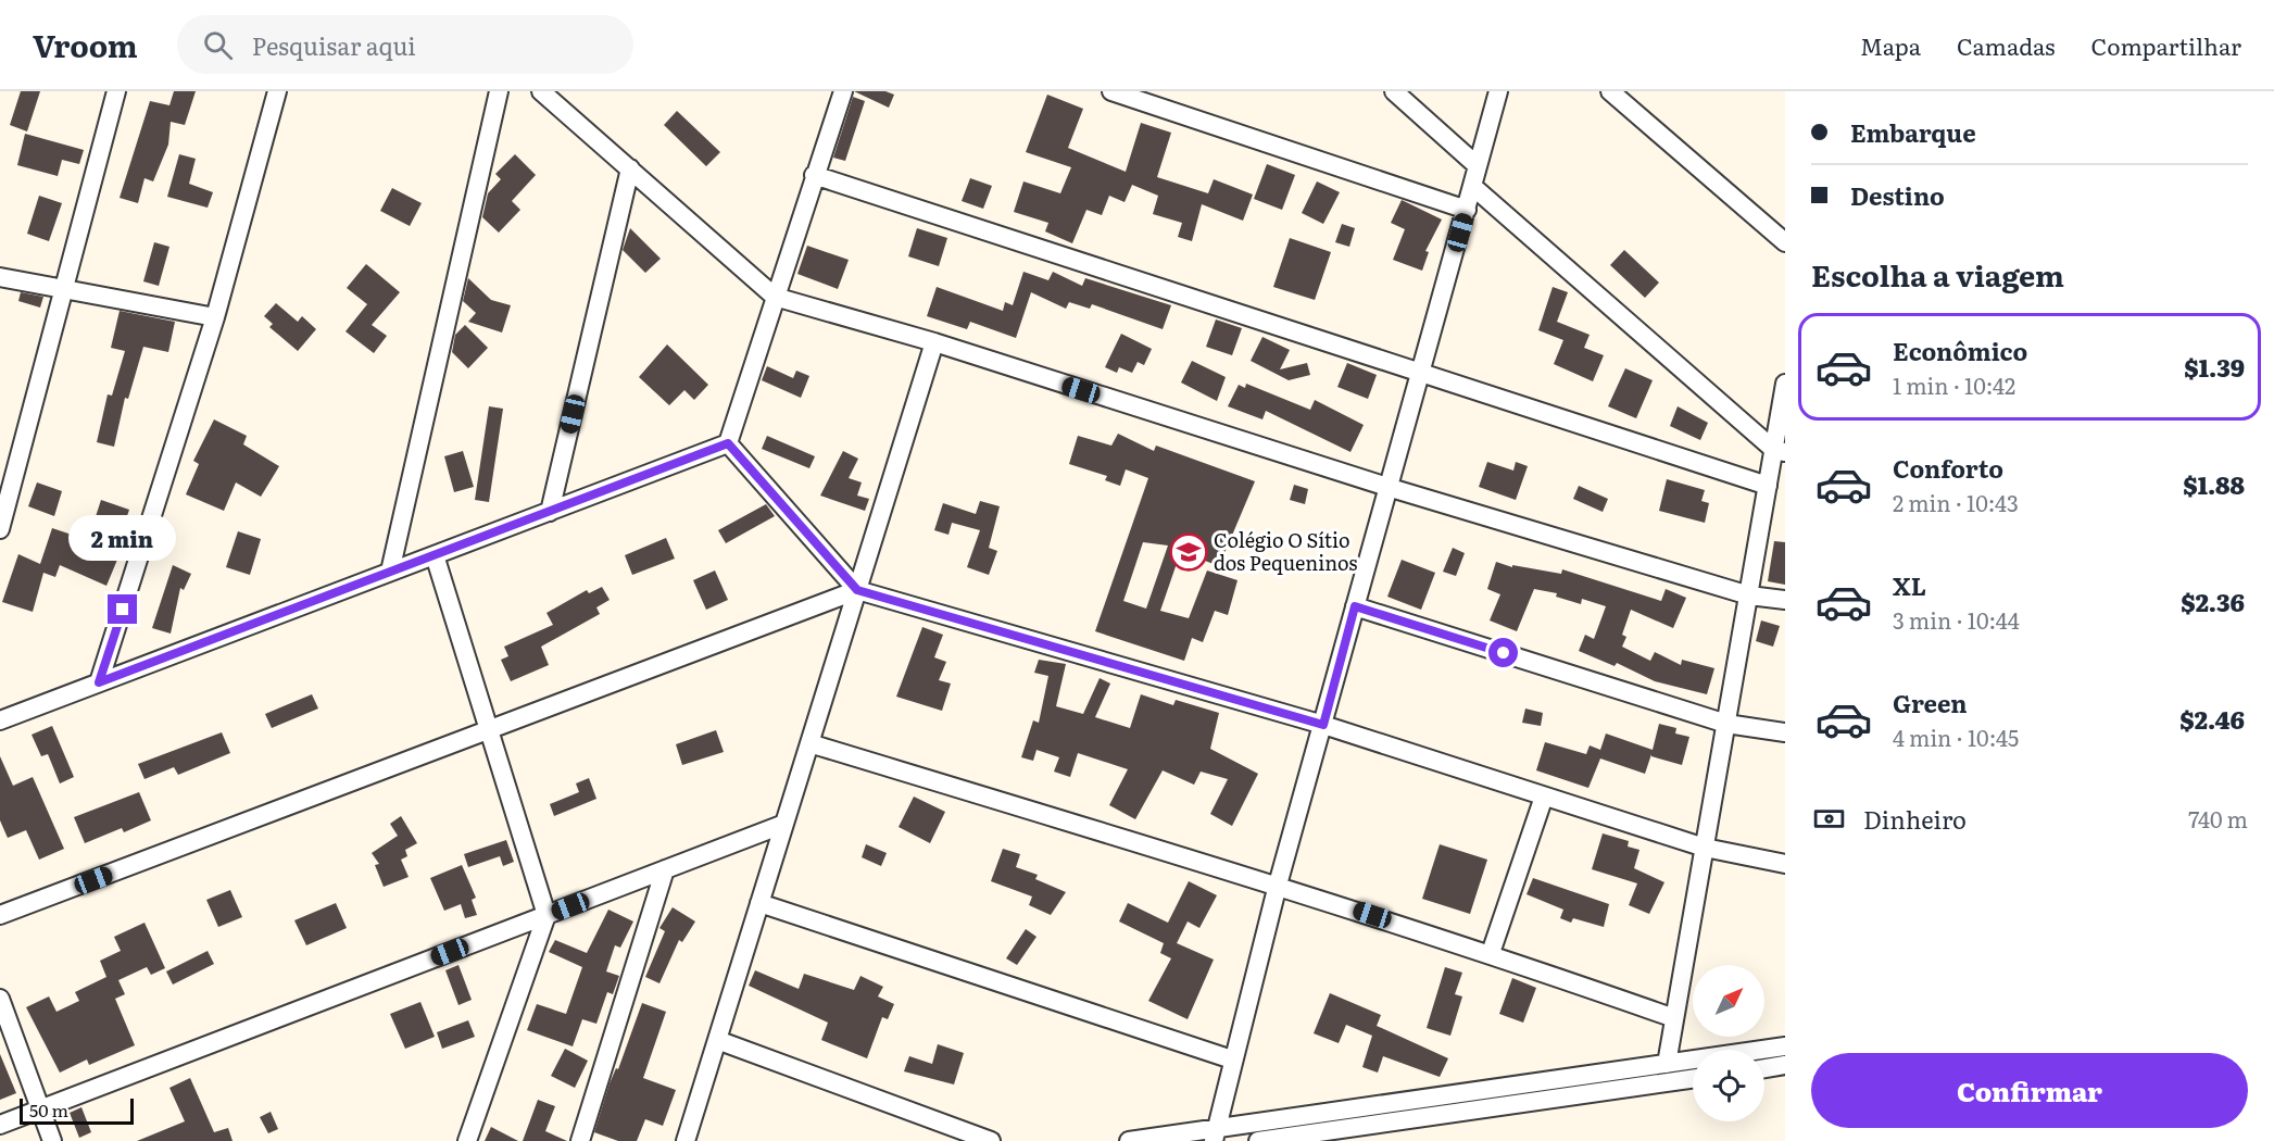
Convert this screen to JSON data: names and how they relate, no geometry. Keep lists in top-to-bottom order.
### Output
{
  "places": {
    "school or university": ["Colégio O Sítio dos Pequeninos"]
  },
  "scale_bar": "50 m",
  "north": "top right",
  "page": {
    "header": "Vroom",
    "search": "Pesquisar aqui",
    "nav": ["Mapa", "Camadas", "Compartilhar"],
    "banner": ["Embarque", "Destino"],
    "heading": "Escolha a viagem",
    "list": [
      {
        "name": "Econômico",
        "note": "1 min · 10:42",
        "value": "$1.39"
      },
      {
        "name": "Conforto",
        "note": "2 min · 10:43",
        "value": "$1.88"
      },
      {
        "name": "XL",
        "note": "3 min · 10:44",
        "value": "$2.36"
      },
      {
        "name": "Green",
        "note": "4 min · 10:45",
        "value": "$2.46"
      }
    ],
    "bubble": "2 min",
    "pay": ["Dinheiro", "740 m"],
    "buttons": "Confirmar",
    "scale": "50 m"
  }
}
